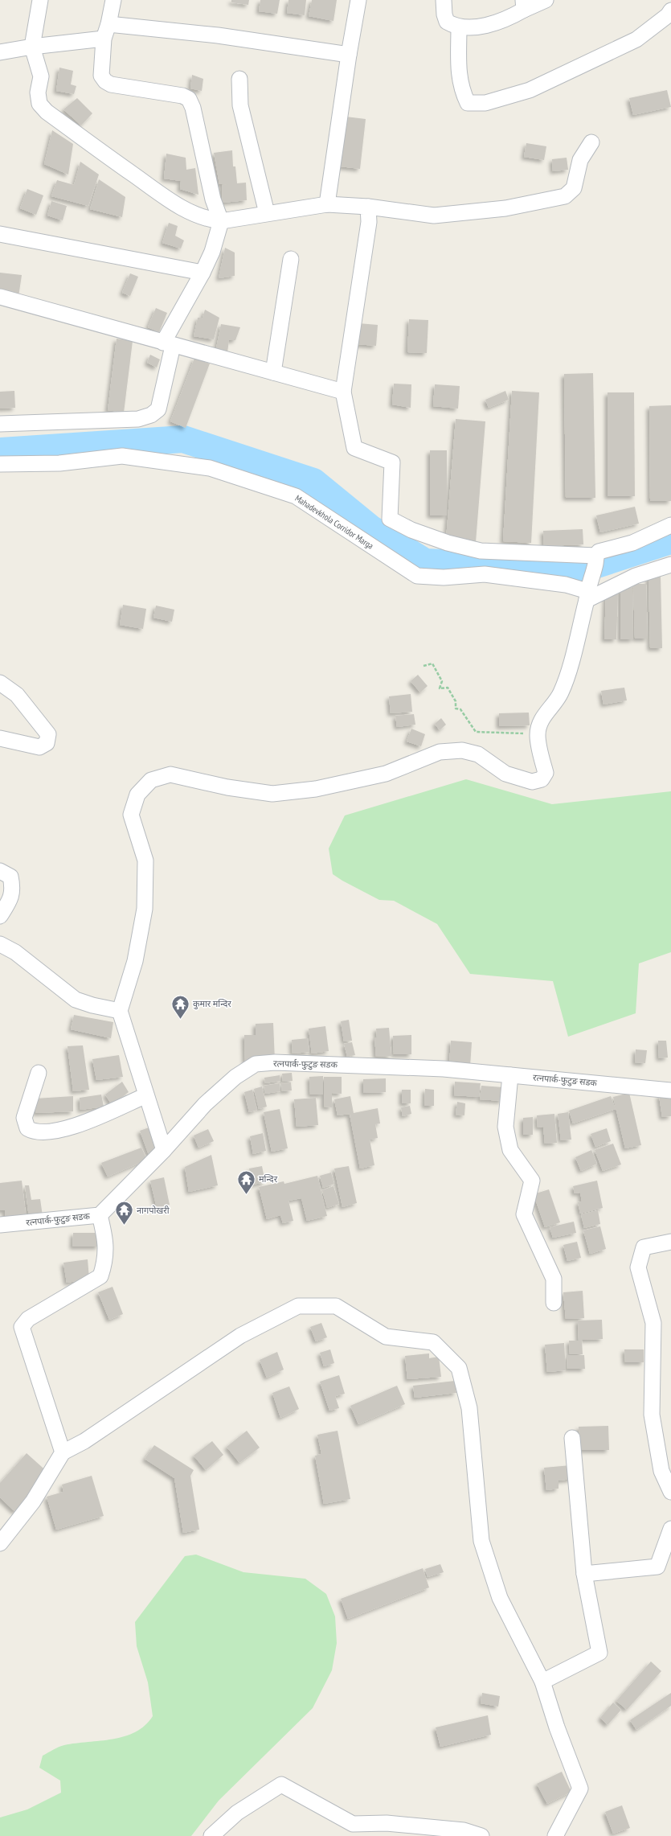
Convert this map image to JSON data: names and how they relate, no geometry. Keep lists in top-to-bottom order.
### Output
{
  "streets": {
    "street": ["Mahadevkhola Corridor Marga", "रत्नपार्क-फुटुङ सडक"]
  },
  "places": {
    "temple": ["कुमार मन्दिर", "मन्दिर", "नागपोखरी"]
  }
}
